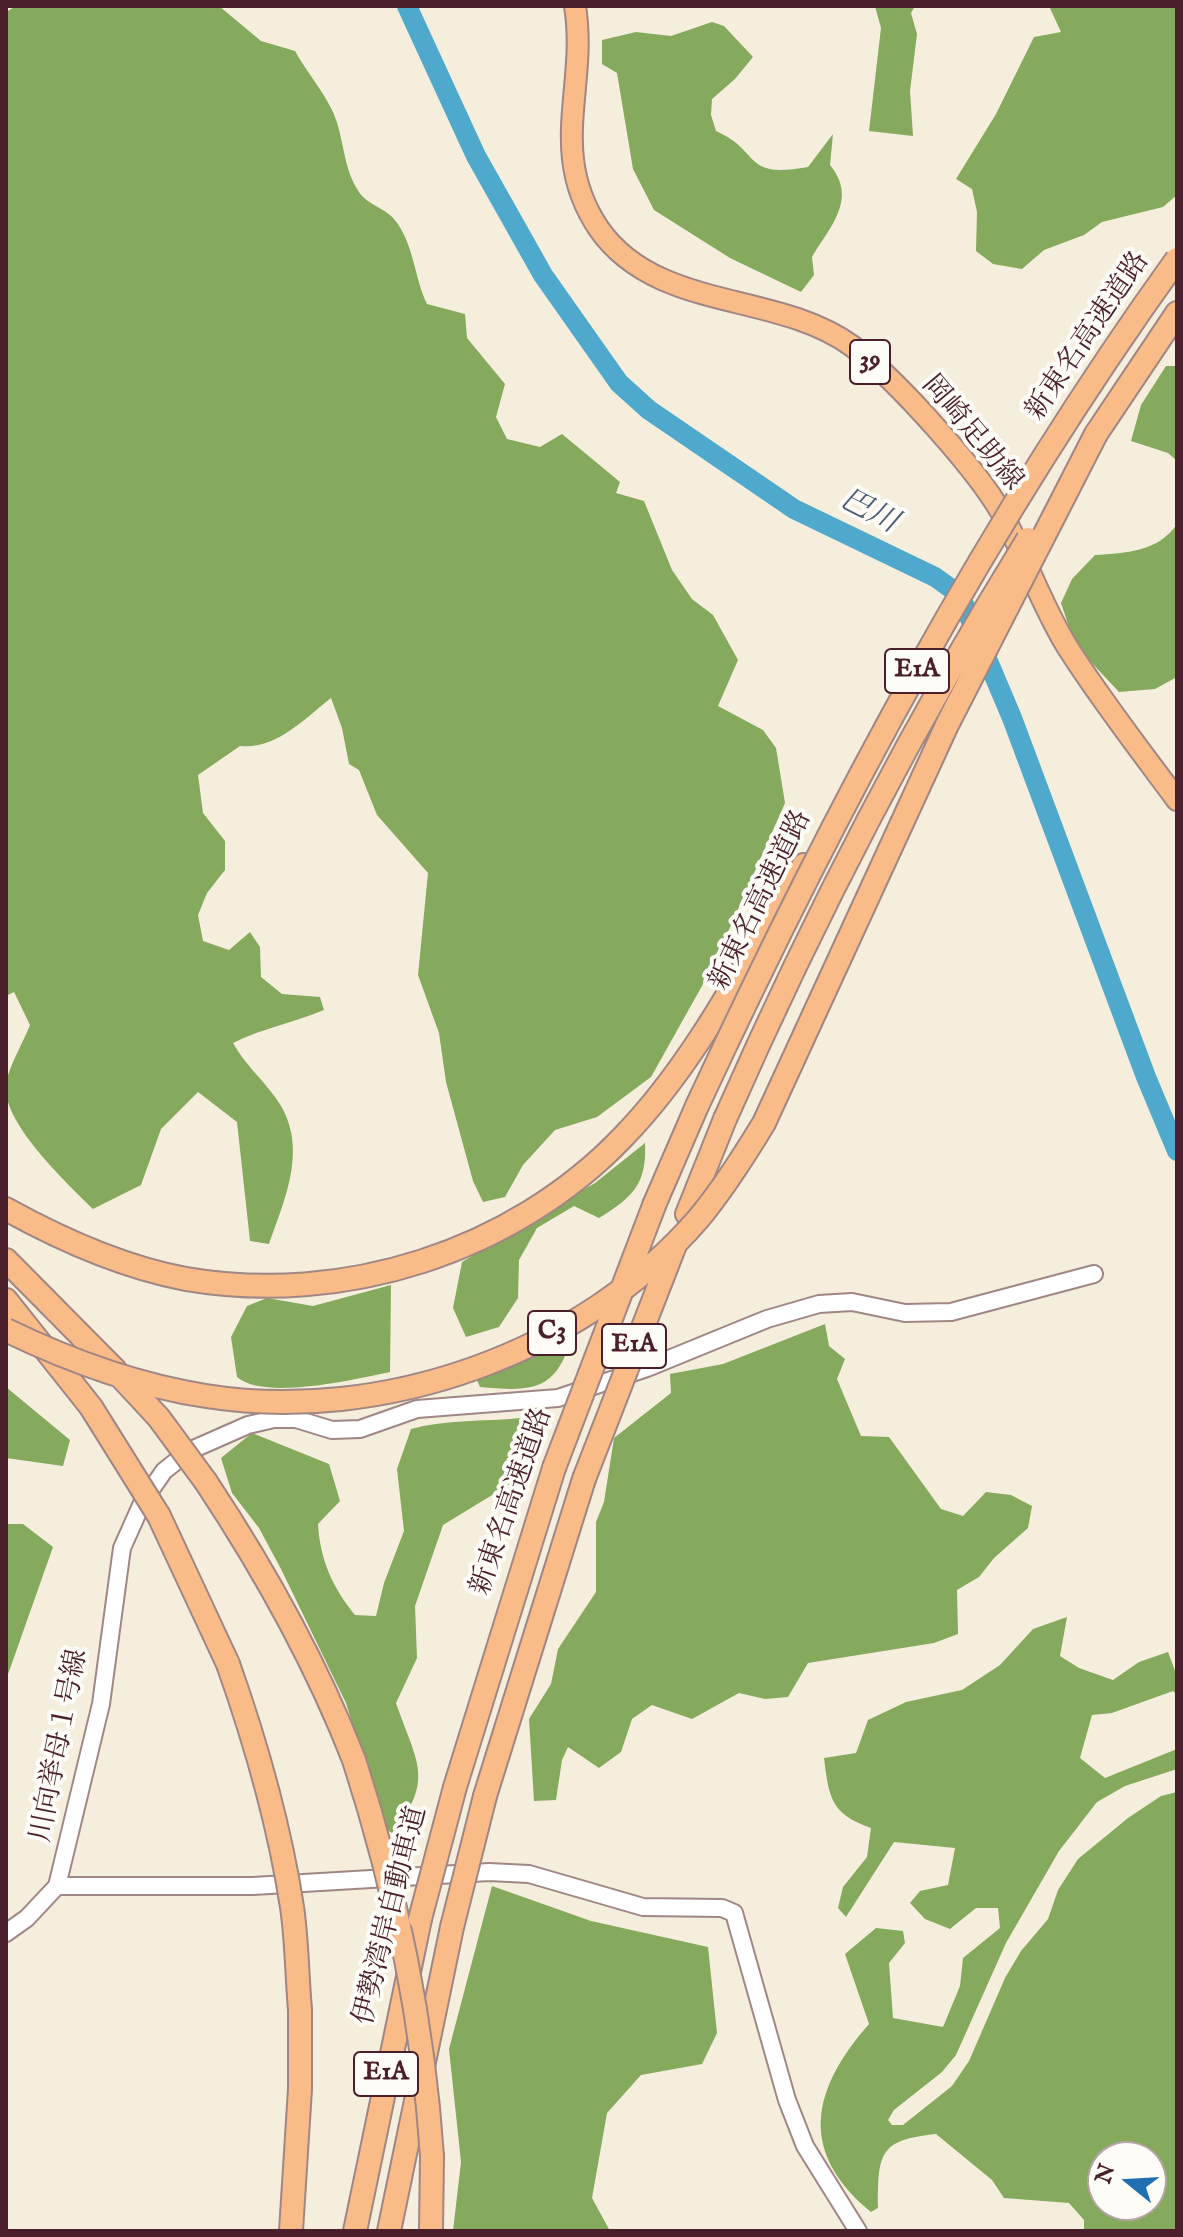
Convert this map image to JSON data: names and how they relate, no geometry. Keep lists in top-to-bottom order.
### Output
{
  "streets": {
    "highway": [
      "新東名高速道路",
      "E1A",
      "C3",
      "伊勢湾岸自動車道"
    ],
    "main road": ["39", "岡崎足助線"],
    "street": ["川向挙母１号線"]
  },
  "crossings": [
    ["新東名高速道路", "C3"],
    ["新東名高速道路", "伊勢湾岸自動車道"]
  ],
  "water": ["巴川"],
  "north": "left"
}
